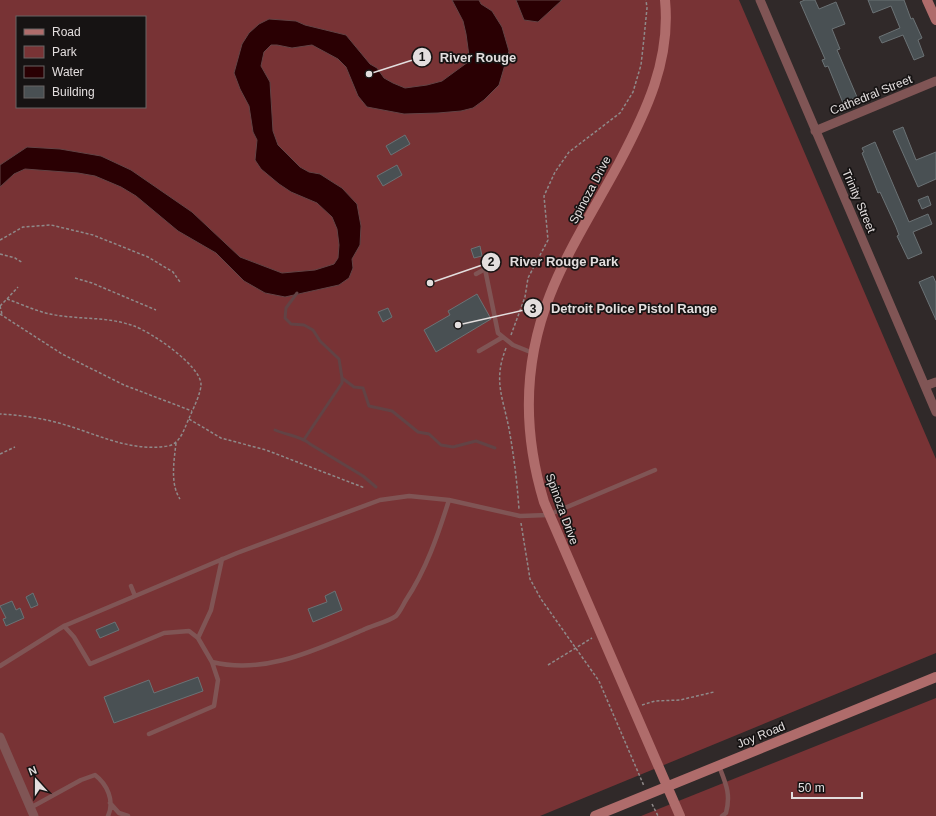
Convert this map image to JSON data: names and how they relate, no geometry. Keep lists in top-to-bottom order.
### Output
{
  "streets": {
    "street": [
      "Cathedral Street",
      "Spinoza Drive",
      "Trinity Street",
      "Joy Road"
    ]
  },
  "crossings": [
    ["Cathedral Street", "Trinity Street"],
    ["Spinoza Drive", "Joy Road"]
  ],
  "places": ["River Rouge", "River Rouge Park", "Detroit Police Pistol Range"],
  "legend": [
    "Road",
    "Park",
    "Water",
    "Building"
  ],
  "scale_bar": "50 m",
  "north": "top"
}
